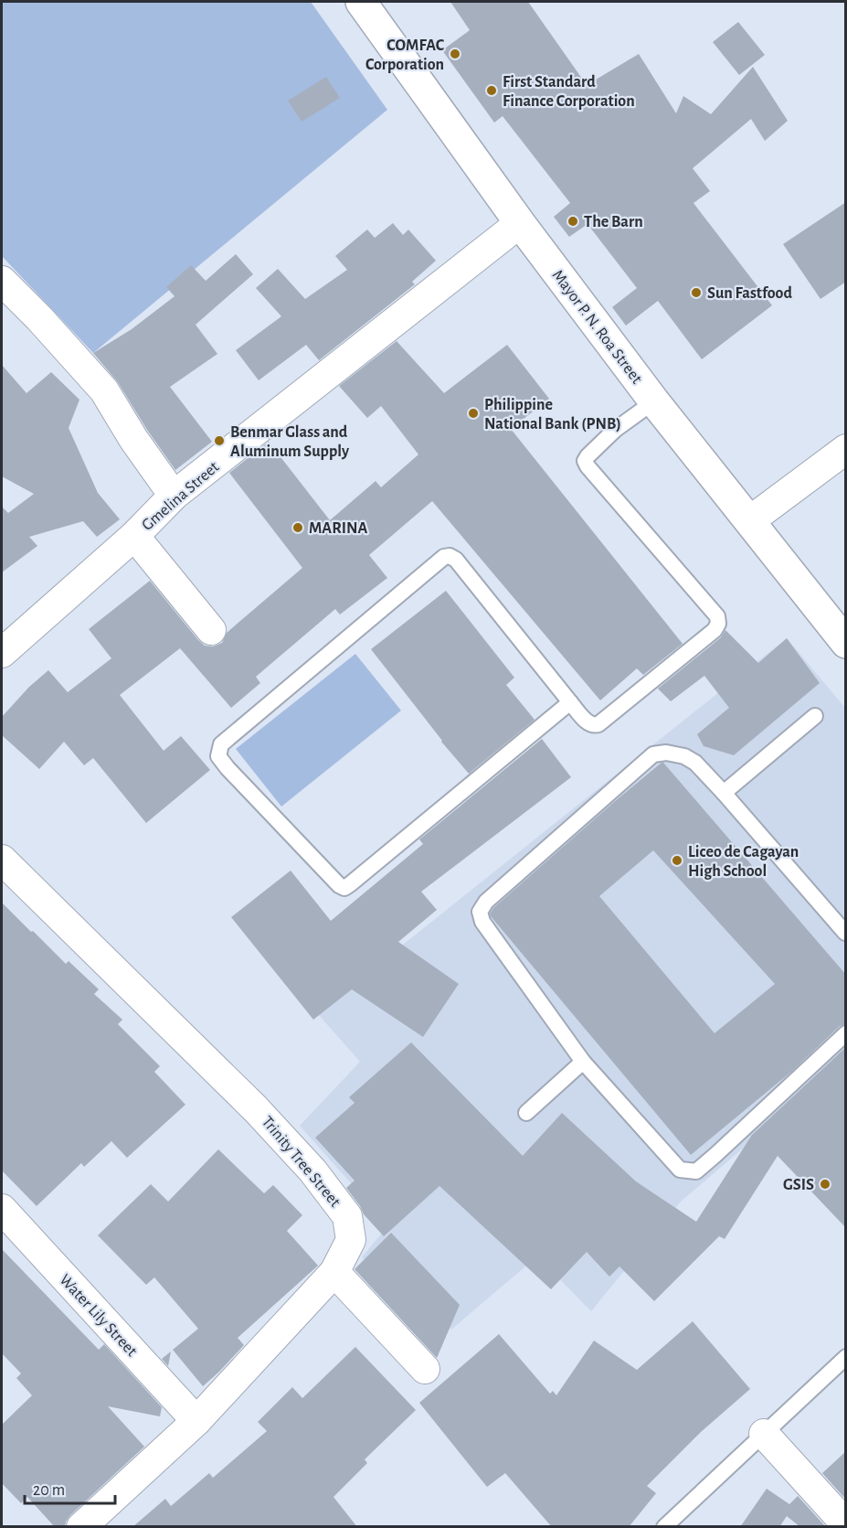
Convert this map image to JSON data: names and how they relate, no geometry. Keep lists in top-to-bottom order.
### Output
{
  "streets": {
    "main road": ["Mayor P. N. Roa Street"],
    "street": ["Gmelina Street", "Trinity Tree Street", "Water Lily Street"]
  },
  "crossings": [
    ["Mayor P. N. Roa Street", "Gmelina Street"],
    ["Trinity Tree Street", "Water Lily Street"]
  ],
  "places": [
    "COMFAC Corporation",
    "First Standard Finance Corporation",
    "The Barn",
    "Sun Fastfood",
    "Philippine National Bank (PNB)",
    "Benmar Glass and Aluminum Supply",
    "MARINA",
    "Liceo de Cagayan High School",
    "GSIS"
  ],
  "scale_bar": "20 m"
}
